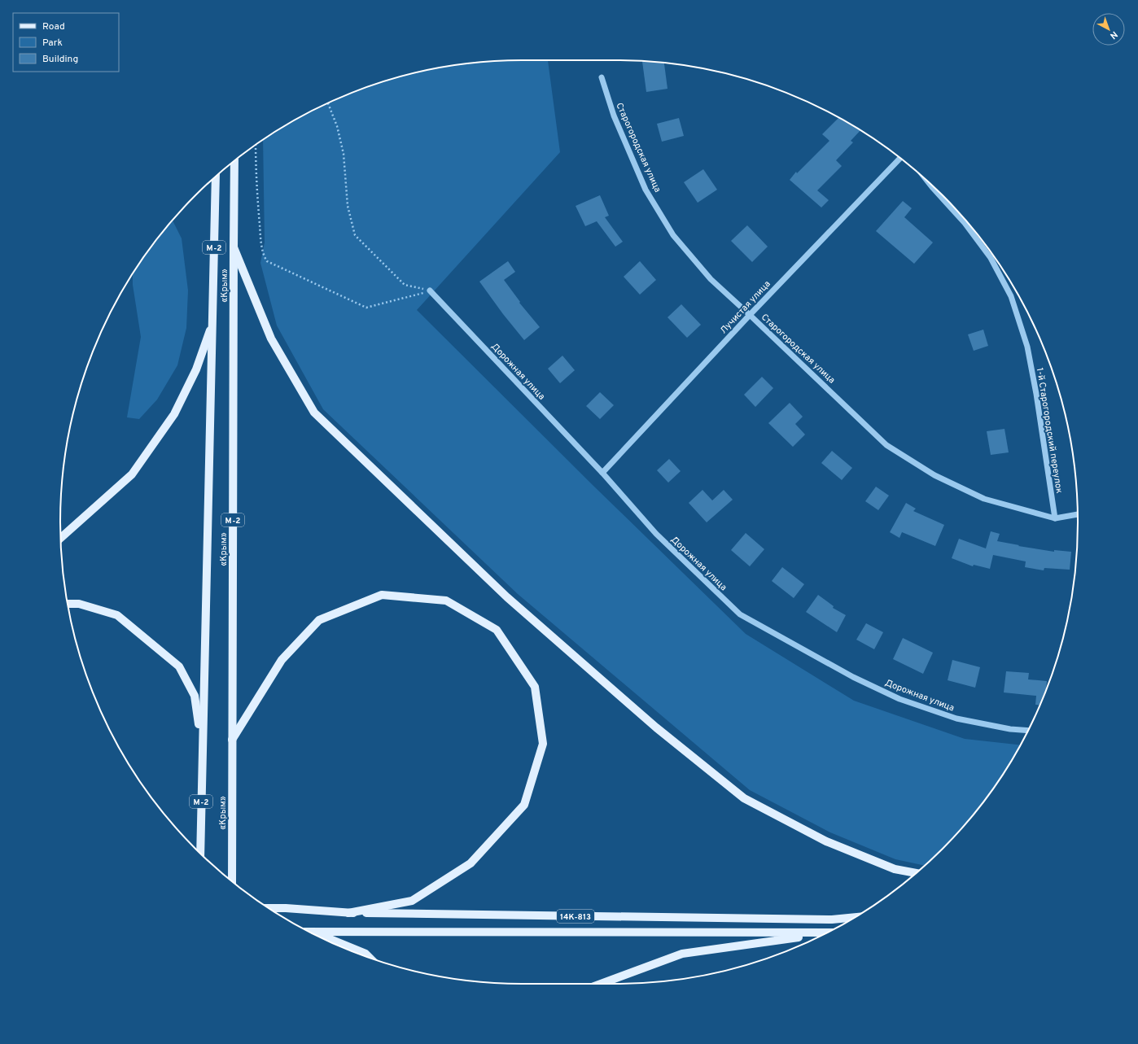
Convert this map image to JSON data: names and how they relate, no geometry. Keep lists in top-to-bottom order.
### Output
{
  "streets": {
    "main road": ["М-2", "«Крым»", "14К-813"],
    "street": [
      "Старогородская улица",
      "Лучистая улица",
      "Дорожная улица",
      "1-й Старогородский переулок"
    ]
  },
  "crossings": [
    ["Старогородская улица", "Лучистая улица"],
    ["Старогородская улица", "1-й Старогородский переулок"],
    ["Лучистая улица", "Дорожная улица"]
  ],
  "legend": ["Road", "Park", "Building"],
  "north": "bottom right"
}
